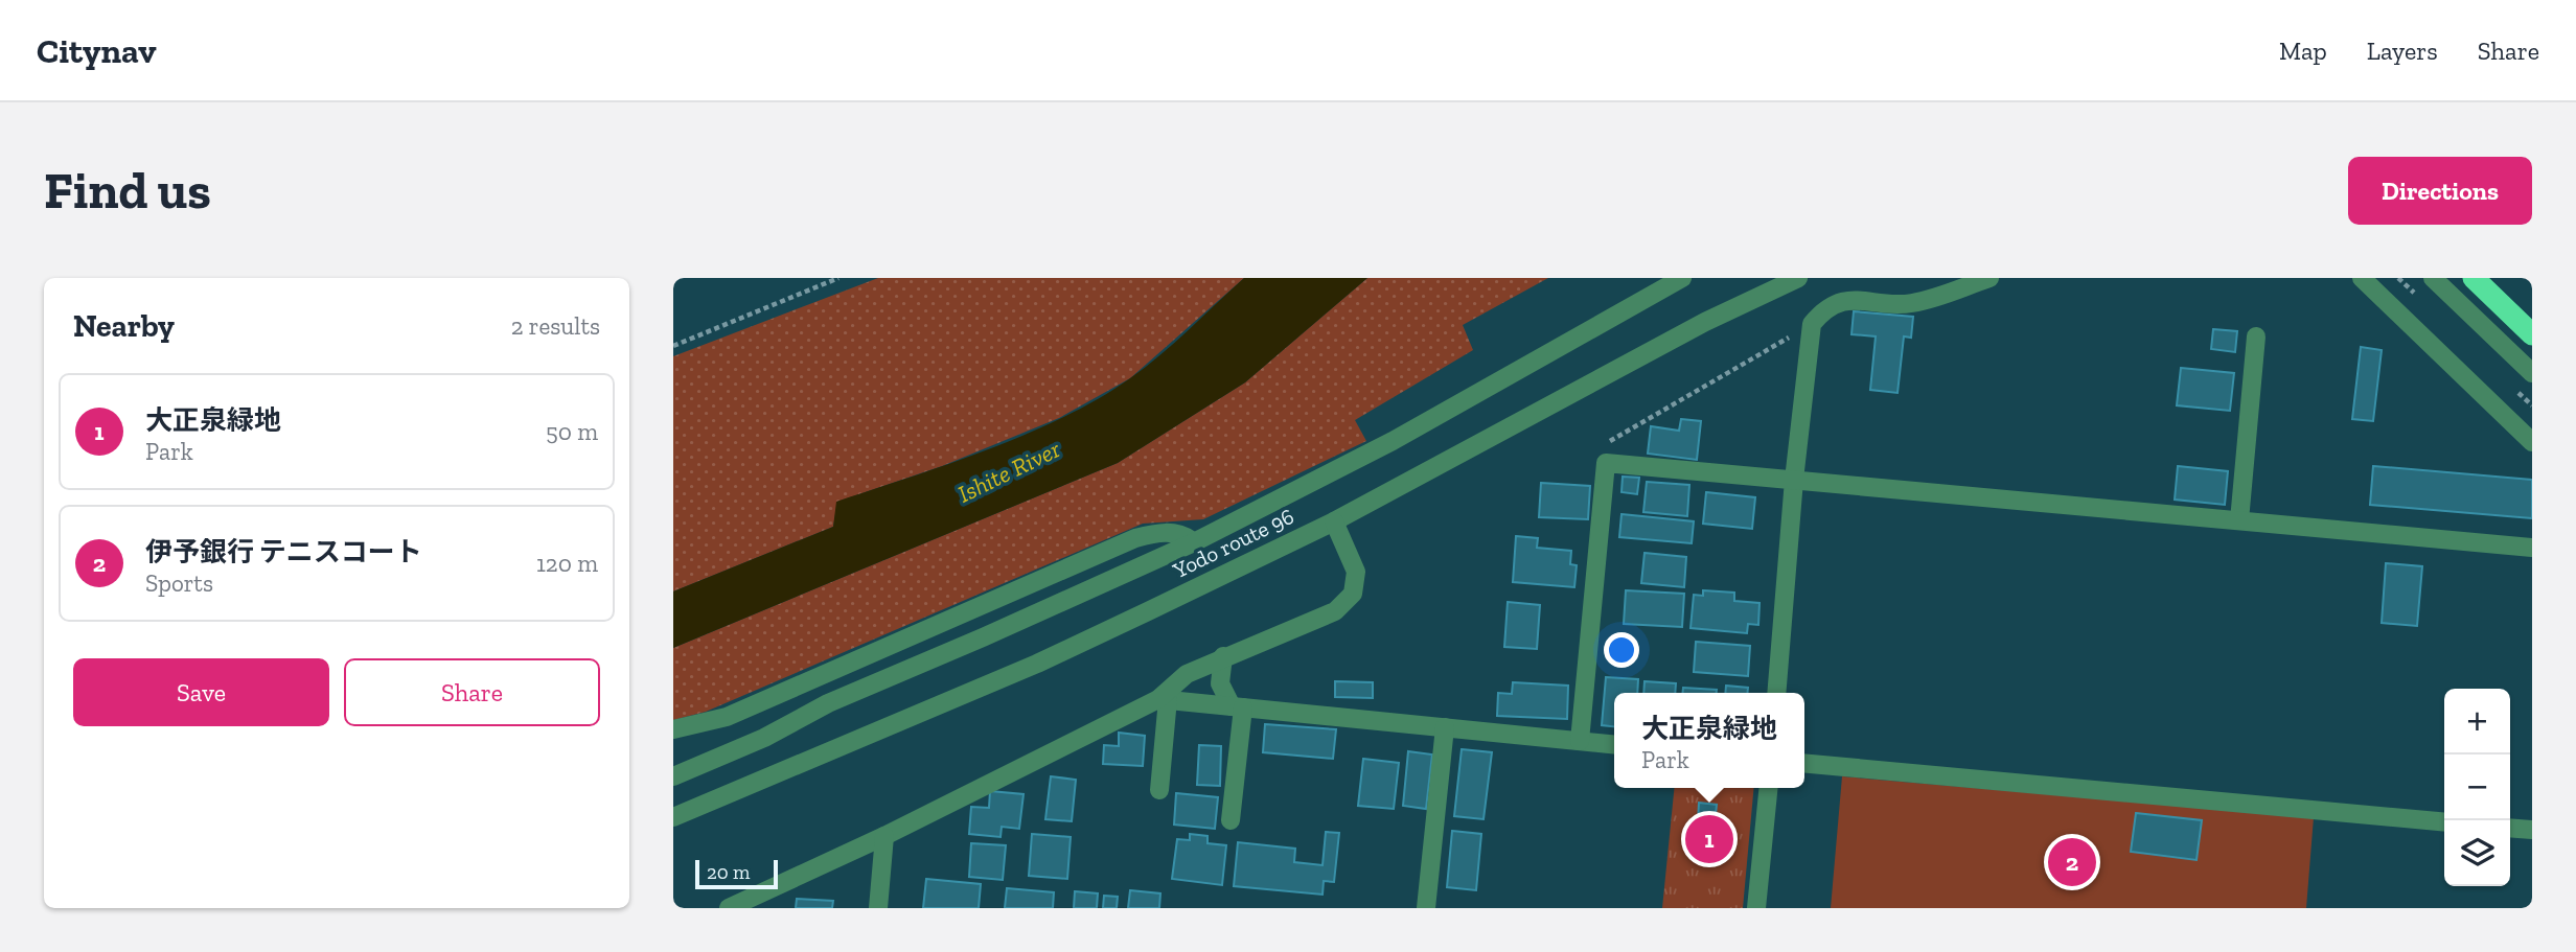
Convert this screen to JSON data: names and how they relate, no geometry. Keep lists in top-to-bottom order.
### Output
{
  "streets": {
    "street": ["Yodo route 96"]
  },
  "water": ["Ishite River"],
  "scale_bar": "20 m",
  "page": {
    "header": "Citynav",
    "nav": ["Map", "Layers", "Share"],
    "buttons": [
      "Directions",
      ["Save", "Share"]
    ],
    "title": "Find us",
    "heading": ["Nearby", "2 results"],
    "list": [
      {
        "mark": "1",
        "name": "大正泉緑地",
        "note": "Park",
        "value": "50 m"
      },
      {
        "mark": "2",
        "name": "伊予銀行 テニスコート",
        "note": "Sports",
        "value": "120 m"
      }
    ],
    "map_buttons": ["+", "−"],
    "popup": ["大正泉緑地", "Park"],
    "pins": ["1", "2"],
    "scale": "20 m"
  }
}
